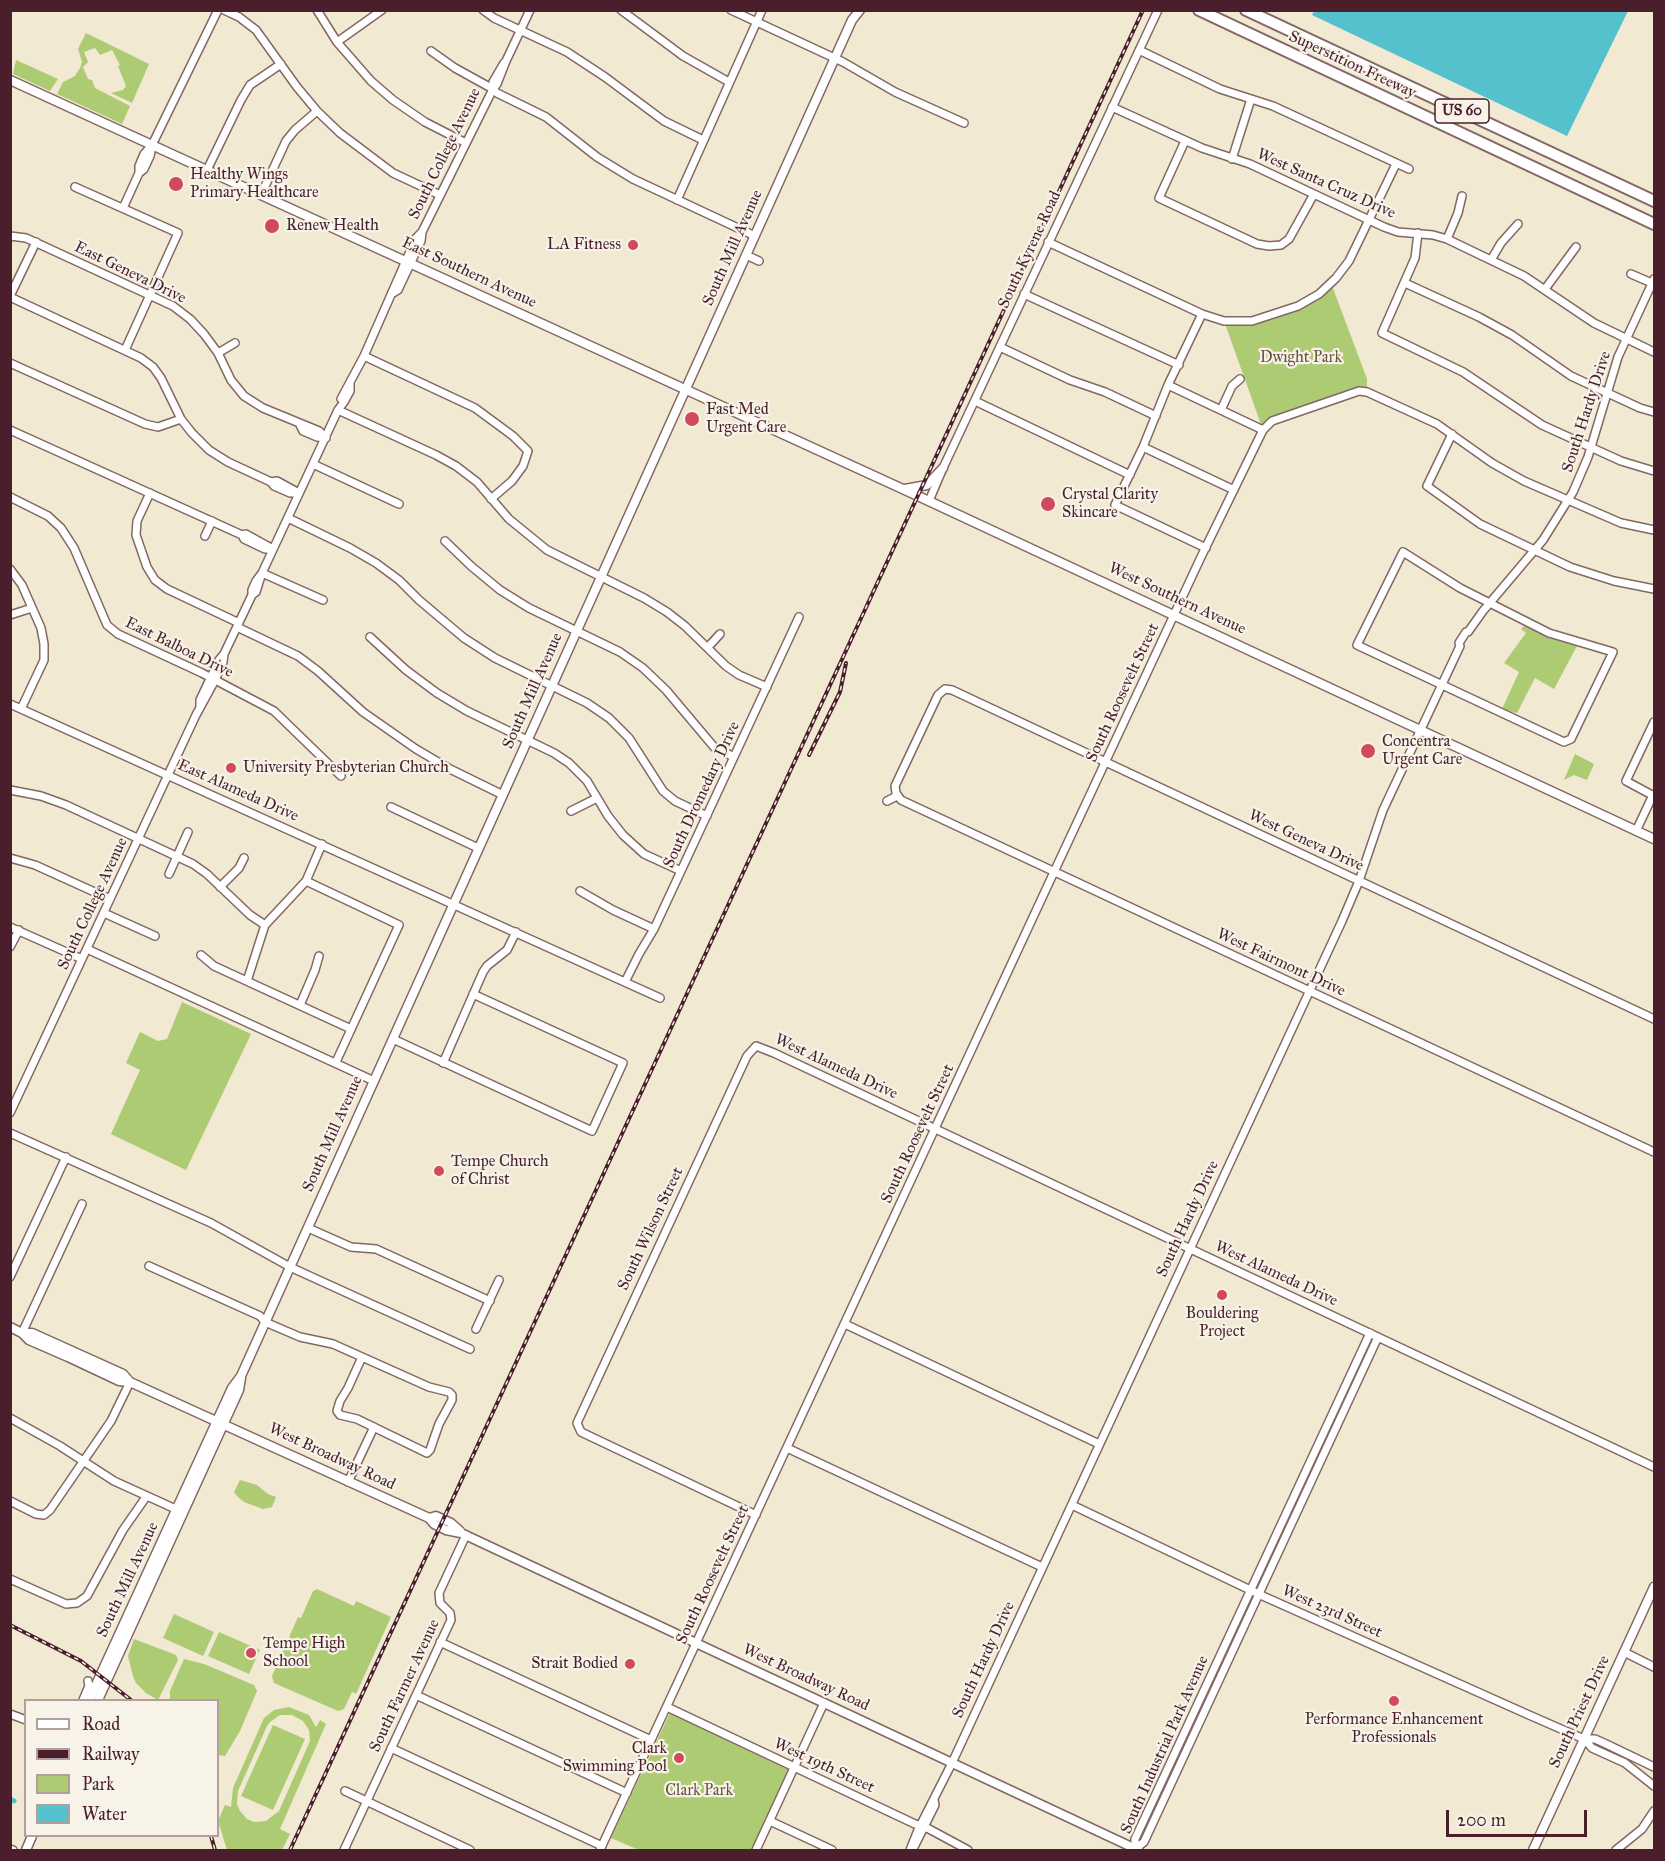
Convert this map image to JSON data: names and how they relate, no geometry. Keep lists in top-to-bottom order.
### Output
{
  "streets": {
    "highway": ["Superstition Freeway", "US 60"],
    "main road": [
      "South Mill Avenue",
      "East Southern Avenue",
      "West Southern Avenue",
      "West Broadway Road",
      "South Priest Drive"
    ],
    "street": [
      "South College Avenue",
      "West Santa Cruz Drive",
      "South Kyrene Road",
      "East Geneva Drive",
      "South Hardy Drive",
      "East Balboa Drive",
      "South Roosevelt Street",
      "East Alameda Drive",
      "South Dromedary Drive",
      "West Geneva Drive",
      "West Fairmont Drive",
      "West Alameda Drive",
      "South Wilson Street",
      "West 23rd Street",
      "South Farmer Avenue",
      "South Industrial Park Avenue",
      "West 19th Street"
    ]
  },
  "crossings": [
    ["South College Avenue", "East Geneva Drive"],
    ["South College Avenue", "East Southern Avenue"],
    ["South College Avenue", "East Balboa Drive"],
    ["South College Avenue", "East Alameda Drive"],
    ["West Santa Cruz Drive", "South Kyrene Road"],
    ["West Santa Cruz Drive", "South Hardy Drive"],
    ["South Mill Avenue", "East Southern Avenue"],
    ["South Mill Avenue", "West Southern Avenue"],
    ["South Mill Avenue", "East Alameda Drive"],
    ["South Mill Avenue", "West Broadway Road"],
    ["South Kyrene Road", "West Southern Avenue"],
    ["East Southern Avenue", "West Southern Avenue"],
    ["South Hardy Drive", "West Southern Avenue"],
    ["South Hardy Drive", "West Geneva Drive"],
    ["South Hardy Drive", "West Fairmont Drive"],
    ["South Hardy Drive", "West Alameda Drive"],
    ["South Hardy Drive", "West Broadway Road"],
    ["South Hardy Drive", "West 23rd Street"],
    ["South Hardy Drive", "West 19th Street"],
    ["West Southern Avenue", "South Roosevelt Street"],
    ["South Roosevelt Street", "West Geneva Drive"],
    ["South Roosevelt Street", "West Fairmont Drive"],
    ["South Roosevelt Street", "West Alameda Drive"],
    ["South Roosevelt Street", "South Wilson Street"],
    ["South Roosevelt Street", "West Broadway Road"],
    ["South Roosevelt Street", "West 19th Street"],
    ["West Geneva Drive", "West Fairmont Drive"],
    ["West Alameda Drive", "South Wilson Street"],
    ["West Alameda Drive", "South Industrial Park Avenue"],
    ["West Broadway Road", "South Farmer Avenue"],
    ["West Broadway Road", "South Industrial Park Avenue"],
    ["West 23rd Street", "South Priest Drive"],
    ["West 23rd Street", "South Industrial Park Avenue"]
  ],
  "parks": ["Dwight Park", "Clark Park"],
  "places": [
    "Healthy Wings Primary Healthcare",
    "Renew Health",
    "LA Fitness",
    "Fast Med Urgent Care",
    "Crystal Clarity Skincare",
    "Concentra Urgent Care",
    "University Presbyterian Church",
    "Tempe Church of Christ",
    "Bouldering Project",
    "Tempe High School",
    "Strait Bodied",
    "Performance Enhancement Professionals",
    "Clark Swimming Pool"
  ],
  "legend": [
    "Road",
    "Railway",
    "Park",
    "Water"
  ],
  "scale_bar": "200 m"
}
